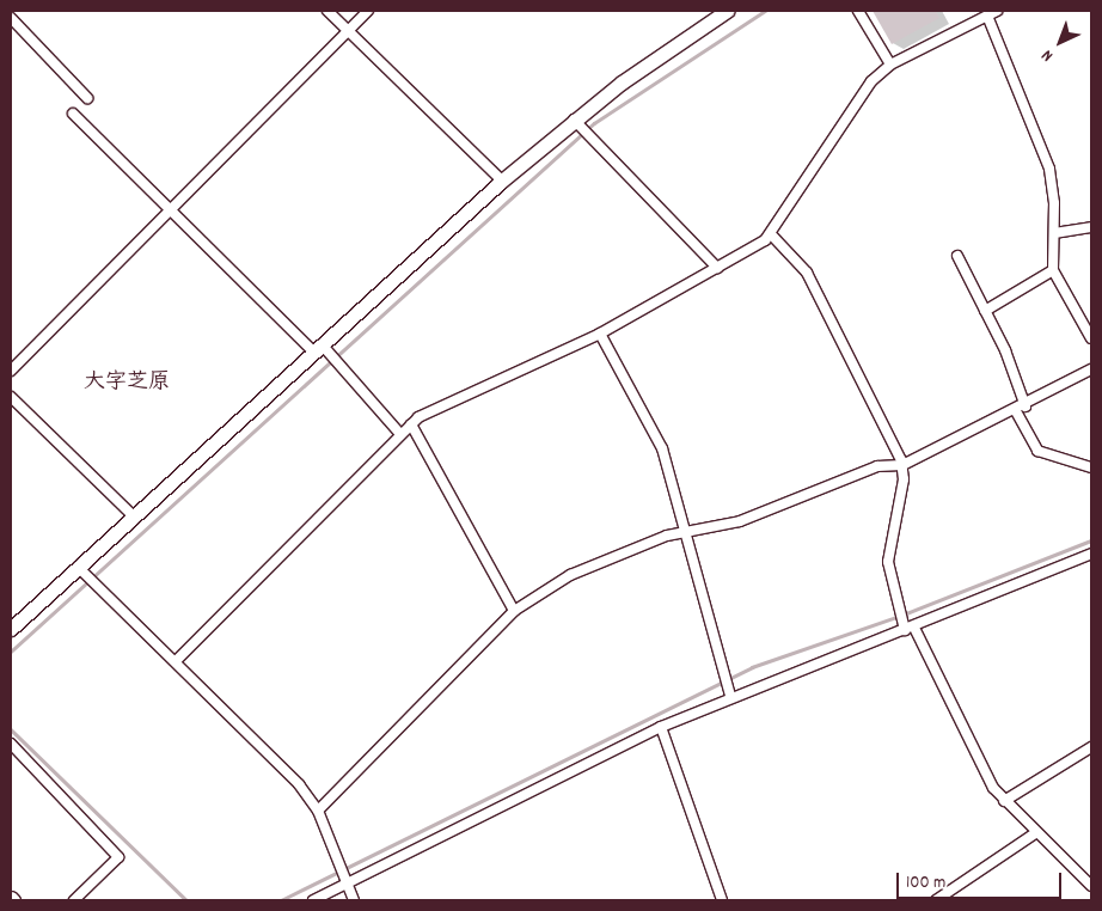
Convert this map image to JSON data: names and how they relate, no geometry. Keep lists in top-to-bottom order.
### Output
{
  "districts": ["大字芝原"],
  "scale_bar": "100 m",
  "north": "bottom left"
}
